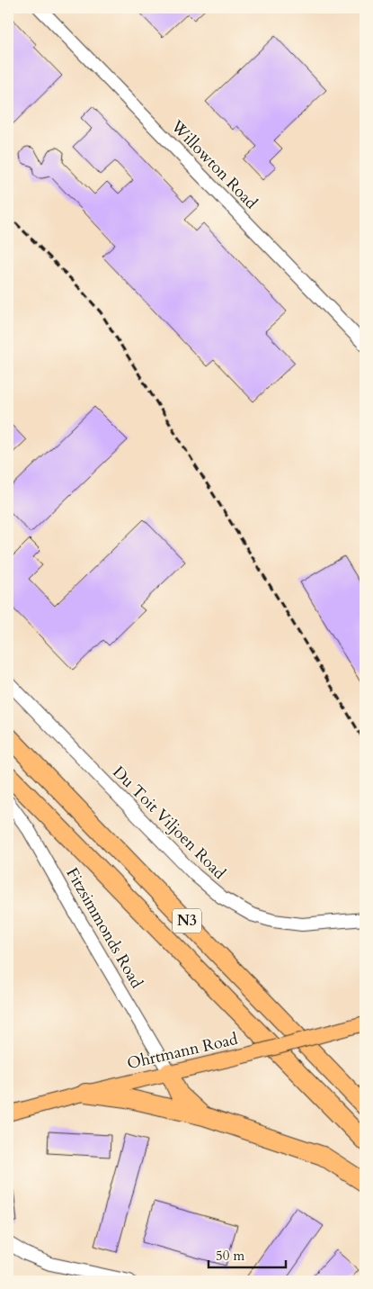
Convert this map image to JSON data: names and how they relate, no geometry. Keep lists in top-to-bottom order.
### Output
{
  "streets": {
    "highway": ["N3"],
    "main road": ["Ohrtmann Road"],
    "street": ["Willowton Road", "Du Toit Viljoen Road", "Fitzsimmonds Road"]
  },
  "crossings": [
    ["Fitzsimmonds Road", "Ohrtmann Road"]
  ],
  "scale_bar": "50 m"
}
